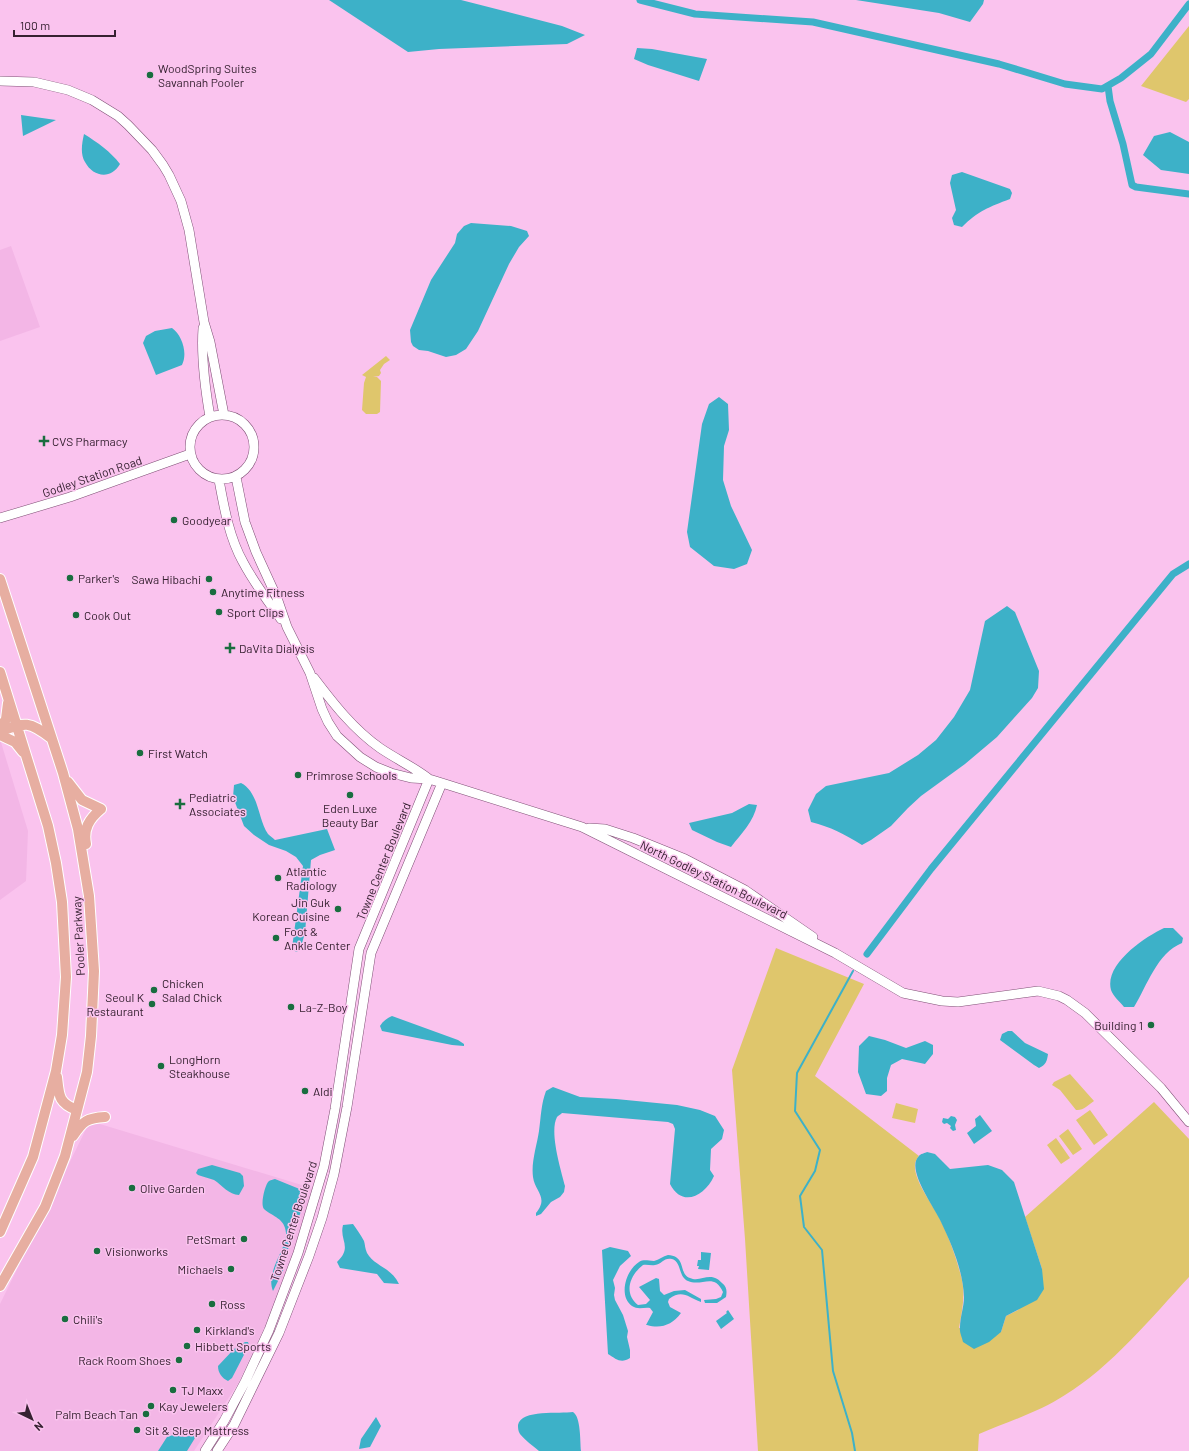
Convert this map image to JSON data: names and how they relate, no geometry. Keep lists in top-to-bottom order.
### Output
{
  "streets": {
    "main road": ["Pooler Parkway"],
    "street": ["Godley Station Road", "Towne Center Boulevard", "North Godley Station Boulevard"]
  },
  "crossings": [
    ["Godley Station Road", "North Godley Station Boulevard"],
    ["Towne Center Boulevard", "North Godley Station Boulevard"]
  ],
  "places": {
    "other": [
      "WoodSpring Suites Savannah Pooler",
      "Goodyear",
      "Parker's",
      "Sawa Hibachi",
      "Anytime Fitness",
      "Sport Clips",
      "Cook Out",
      "First Watch",
      "Primrose Schools",
      "Eden Luxe Beauty Bar",
      "Atlantic Radiology",
      "Jin Guk Korean Cuisine",
      "Foot & Ankle Center",
      "Chicken Salad Chick",
      "Seoul K Restaurant",
      "La-Z-Boy",
      "Building 1",
      "LongHorn Steakhouse",
      "Aldi",
      "Olive Garden",
      "PetSmart",
      "Visionworks",
      "Michaels",
      "Ross",
      "Chili's",
      "Kirkland's",
      "Hibbett Sports",
      "Rack Room Shoes",
      "TJ Maxx",
      "Kay Jewelers",
      "Palm Beach Tan",
      "Sit & Sleep Mattress"
    ],
    "health": ["CVS Pharmacy", "DaVita Dialysis", "Pediatric Associates"]
  },
  "scale_bar": "100 m",
  "north": "bottom right"
}
